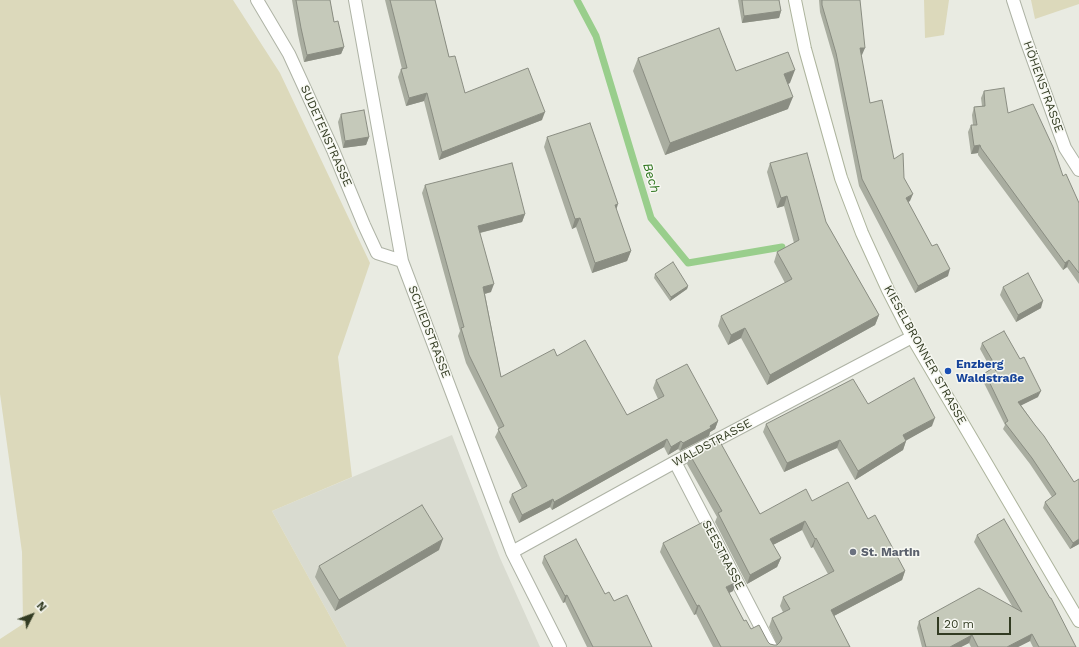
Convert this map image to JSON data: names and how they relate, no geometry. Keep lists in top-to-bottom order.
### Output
{
  "streets": {
    "street": [
      "HÖHENSTRASSE",
      "SUDETENSTRASSE",
      "SCHIEDSTRASSE",
      "KIESELBRONNER STRASSE",
      "WALDSTRASSE",
      "SEESTRASSE"
    ]
  },
  "crossings": [
    ["SUDETENSTRASSE", "SCHIEDSTRASSE"],
    ["SCHIEDSTRASSE", "WALDSTRASSE"],
    ["KIESELBRONNER STRASSE", "WALDSTRASSE"],
    ["WALDSTRASSE", "SEESTRASSE"]
  ],
  "water": ["Bech"],
  "places": ["Enzberg Waldstraße", "St. Martin"],
  "scale_bar": "20 m",
  "north": "top right"
}
